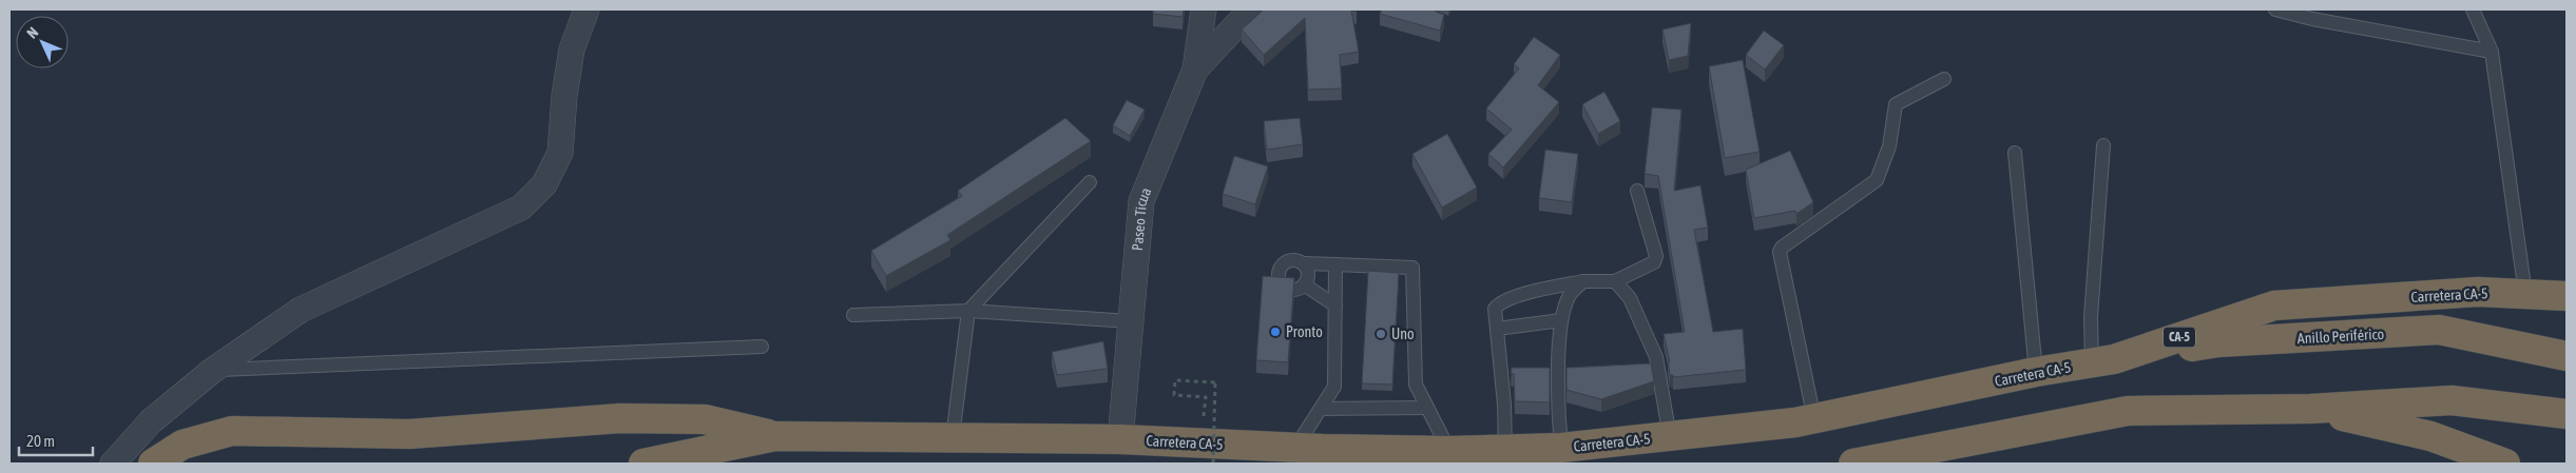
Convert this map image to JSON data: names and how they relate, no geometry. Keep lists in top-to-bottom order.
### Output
{
  "streets": {
    "highway": ["Carretera CA-5", "Anillo Periférico", "CA-5"],
    "street": ["Paseo Ticua"]
  },
  "crossings": [
    ["Paseo Ticua", "Carretera CA-5"],
    ["Carretera CA-5", "Anillo Periférico"]
  ],
  "places": ["Pronto", "Uno"],
  "scale_bar": "20 m",
  "north": "top left"
}
